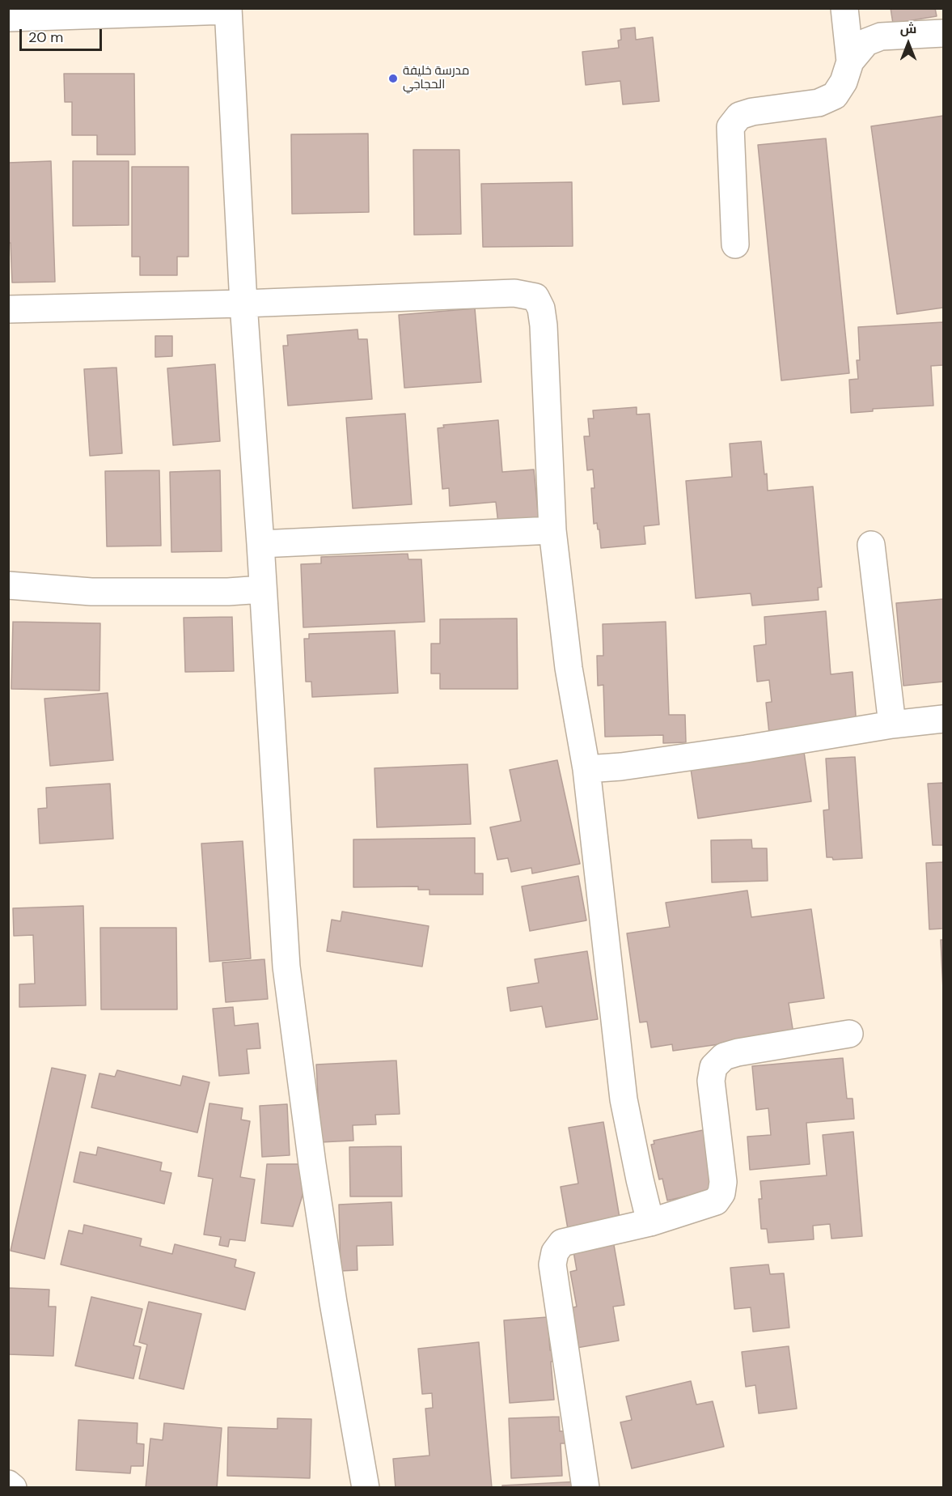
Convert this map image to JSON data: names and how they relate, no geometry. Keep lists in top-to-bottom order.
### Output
{
  "places": ["مدرسة خليفة الحجاجي"],
  "scale_bar": "20 m",
  "north": "top"
}
